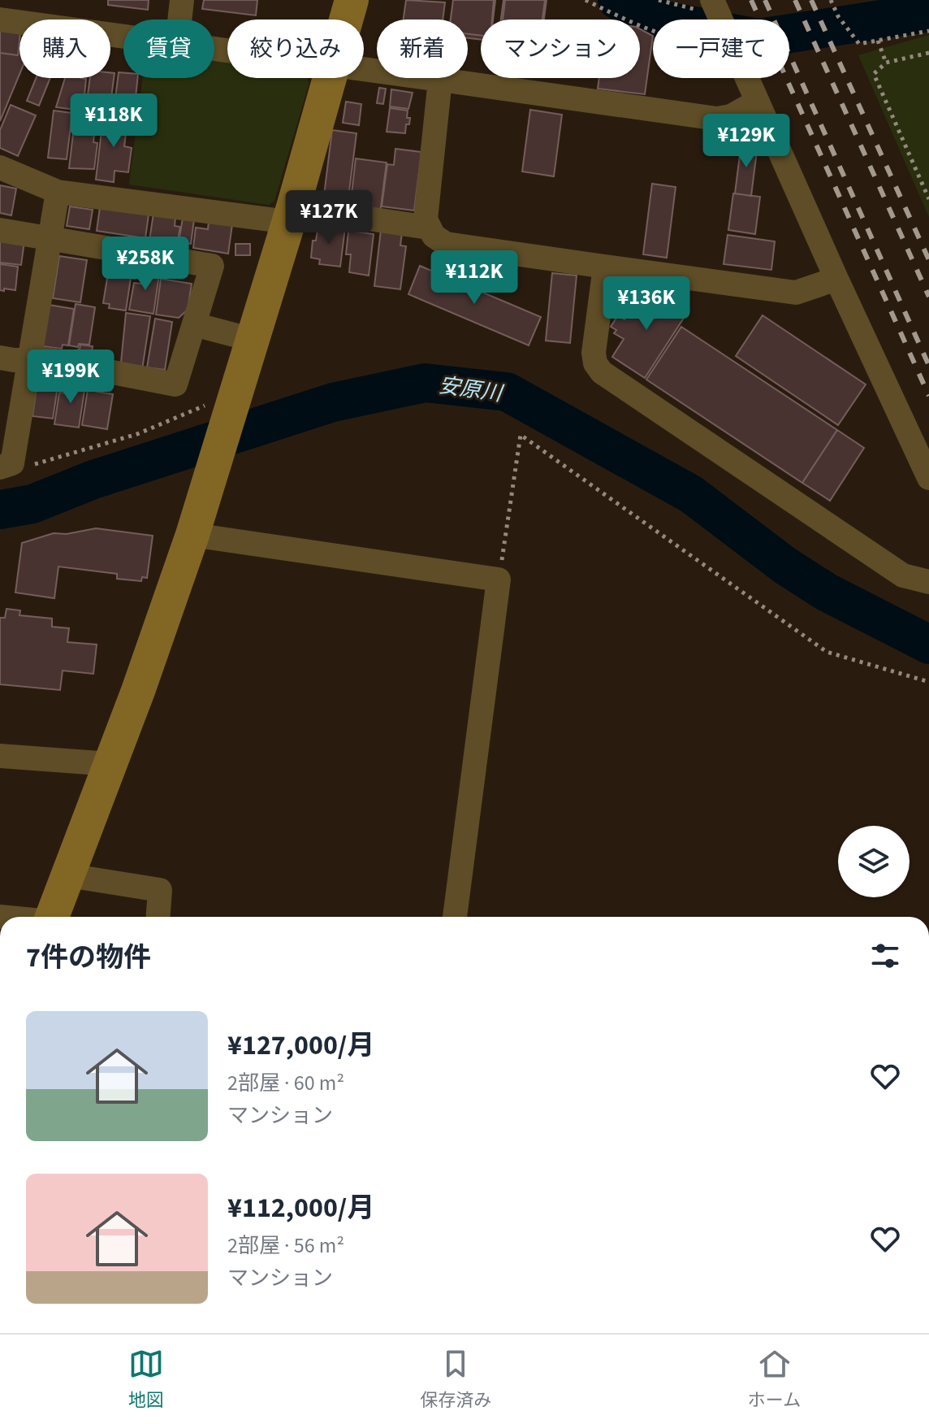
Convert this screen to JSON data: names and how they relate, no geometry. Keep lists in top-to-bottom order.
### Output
{
  "water": ["安原川"],
  "page": {
    "chip": [
      "購入",
      "賃貸",
      "絞り込み",
      "新着",
      "マンション",
      "一戸建て"
    ],
    "price": [
      "¥118K",
      "¥129K",
      "¥127K",
      "¥258K",
      "¥112K",
      "¥136K",
      "¥199K"
    ],
    "heading": "7件の物件",
    "list": [
      {
        "name": "¥127,000/月",
        "note": "2部屋 · 60 m² · マンション"
      },
      {
        "name": "¥112,000/月",
        "note": "2部屋 · 56 m² · マンション"
      }
    ],
    "tabs": ["地図", "保存済み", "ホーム"]
  }
}
